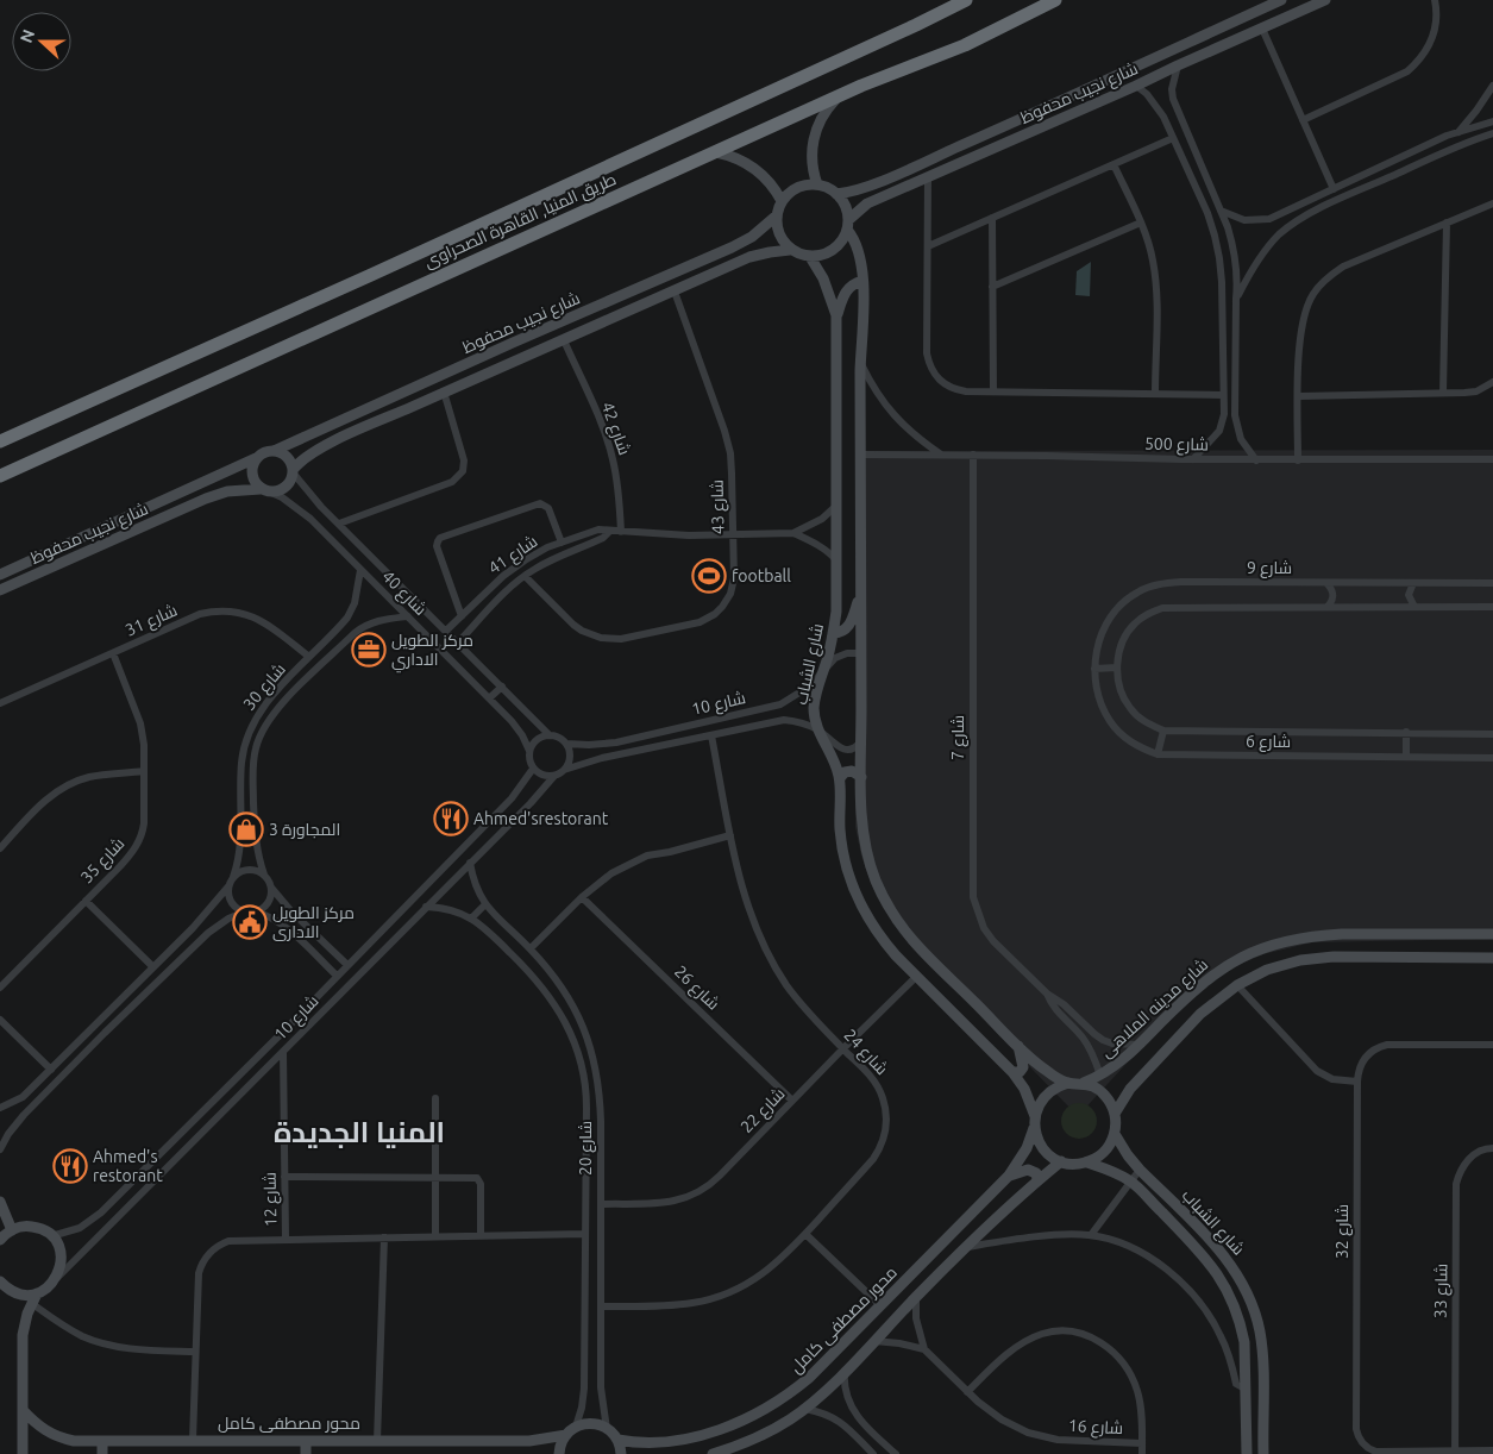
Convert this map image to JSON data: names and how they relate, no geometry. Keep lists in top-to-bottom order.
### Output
{
  "streets": {
    "highway": ["طريق المنيا, القاهرة الصحراوى"],
    "street": [
      "شارع نجيب محفوظ",
      "شارع 42",
      "شارع 500",
      "شارع 43",
      "شارع 41",
      "شارع 9",
      "شارع 40",
      "شارع 31",
      "شارع الشباب",
      "شارع 30",
      "شارع 10",
      "شارع 7",
      "شارع 6",
      "شارع 35",
      "شارع 26",
      "شارع مدينه الملاهى",
      "شارع 24",
      "شارع 22",
      "شارع 20",
      "شارع 12",
      "شارع 32",
      "شارع 33",
      "محور مصطفى كامل",
      "شارع 16"
    ]
  },
  "crossings": [
    ["شارع نجيب محفوظ", "شارع 42"],
    ["شارع نجيب محفوظ", "شارع 43"],
    ["شارع نجيب محفوظ", "شارع 40"],
    ["شارع نجيب محفوظ", "شارع الشباب"],
    ["شارع 42", "شارع 41"],
    ["شارع 500", "شارع 7"],
    ["شارع 43", "شارع 41"],
    ["شارع 41", "شارع 40"],
    ["شارع 41", "شارع الشباب"],
    ["شارع 9", "شارع 6"],
    ["شارع 40", "شارع 30"],
    ["شارع 40", "شارع 10"],
    ["شارع 31", "شارع 30"],
    ["شارع 31", "شارع 35"],
    ["شارع الشباب", "شارع 10"],
    ["شارع الشباب", "شارع مدينه الملاهى"],
    ["شارع الشباب", "شارع 22"],
    ["شارع الشباب", "محور مصطفى كامل"],
    ["شارع 10", "شارع 24"],
    ["شارع 10", "شارع 20"],
    ["شارع 10", "شارع 12"],
    ["شارع 7", "شارع مدينه الملاهى"],
    ["شارع 26", "شارع 22"],
    ["شارع مدينه الملاهى", "محور مصطفى كامل"],
    ["شارع 24", "شارع 22"],
    ["شارع 24", "شارع 20"],
    ["شارع 22", "شارع 20"],
    ["شارع 32", "شارع 33"]
  ],
  "districts": ["المنيا الجديدة"],
  "places": {
    "sports": ["football"],
    "office": ["مركز الطويل الاداري"],
    "restaurant": ["Ahmed'srestorant", "Ahmed's restorant"],
    "shop": ["المجاورة 3"],
    "public building": ["مركز الطويل الادارى"]
  },
  "north": "left"
}
